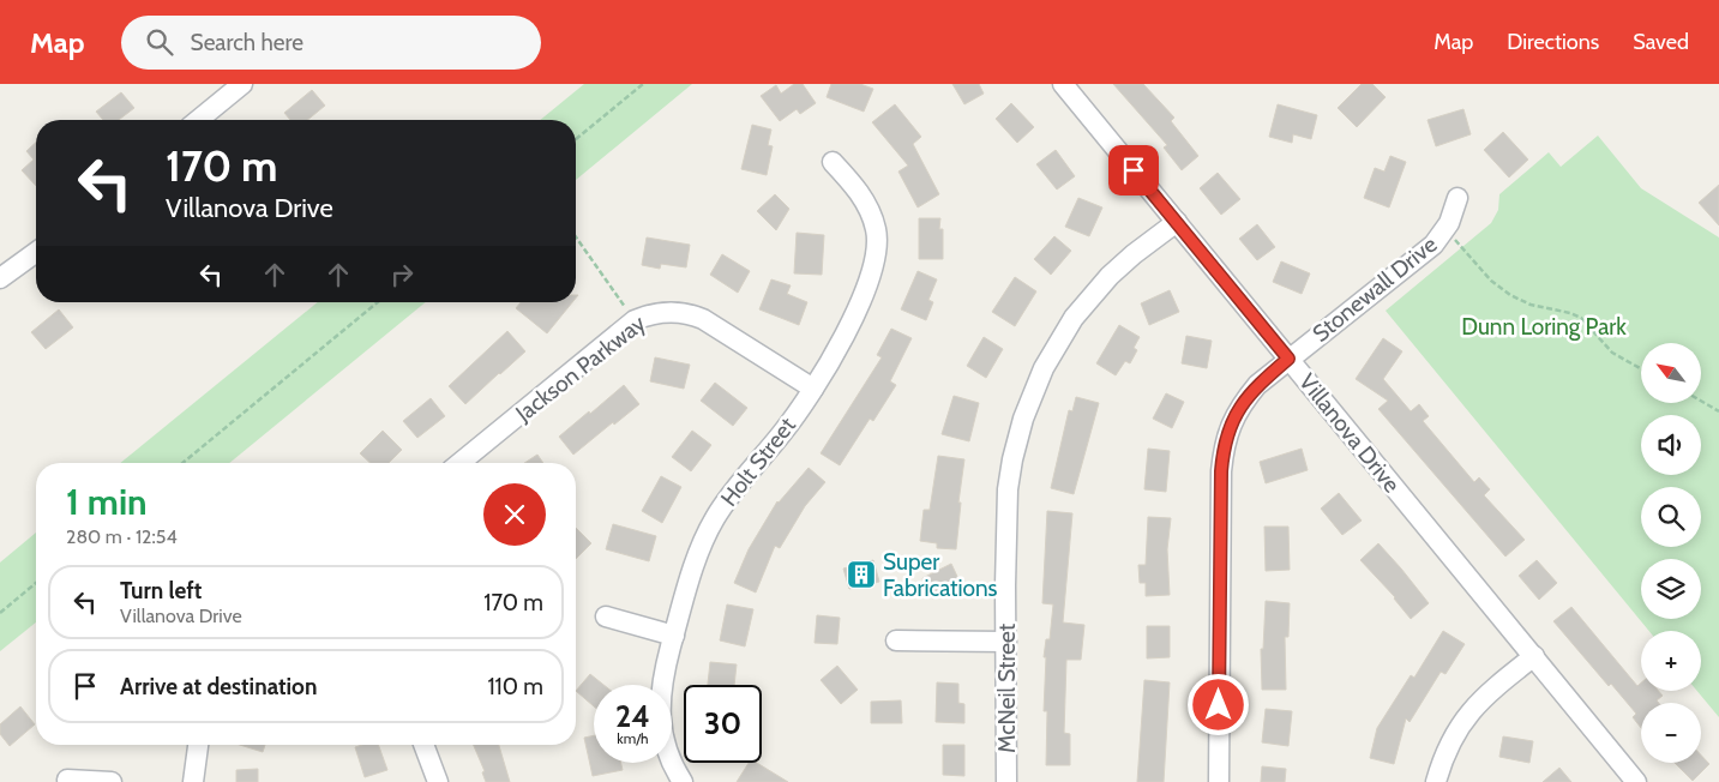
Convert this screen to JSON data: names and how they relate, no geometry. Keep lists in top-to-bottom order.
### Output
{
  "streets": {
    "street": [
      "Stonewall Drive",
      "Jackson Parkway",
      "Villanova Drive",
      "Holt Street",
      "McNeil Street"
    ]
  },
  "crossings": [
    ["Stonewall Drive", "Villanova Drive"],
    ["Jackson Parkway", "Holt Street"],
    ["Villanova Drive", "McNeil Street"]
  ],
  "parks": ["Dunn Loring Park"],
  "places": {
    "building": ["Super Fabrications"]
  },
  "north": "top left",
  "page": {
    "header": "Map",
    "search": "Search here",
    "nav": ["Map", "Directions", "Saved"],
    "turn": ["170 m", "Villanova Drive"],
    "map_buttons": ["+", "−"],
    "heading": ["1 min", "280 m · 12:54"],
    "list": [
      {
        "name": "Turn left",
        "note": "Villanova Drive",
        "value": "170 m"
      },
      {
        "name": "Arrive at destination",
        "value": "110 m"
      }
    ],
    "speed": "24 km/h",
    "limit": "30"
  }
}
